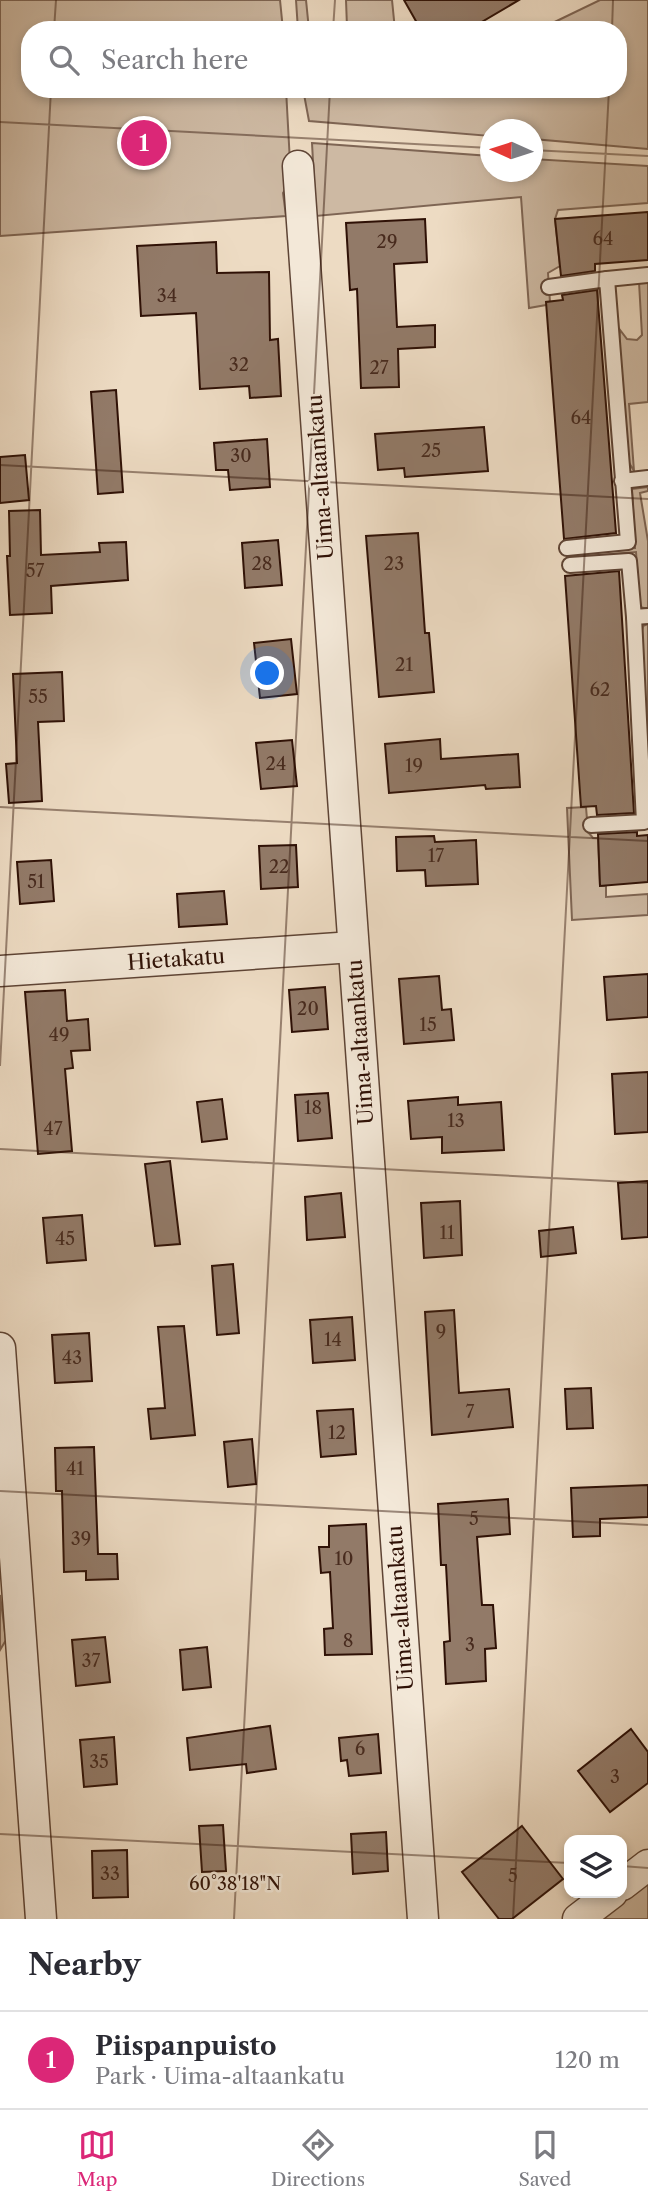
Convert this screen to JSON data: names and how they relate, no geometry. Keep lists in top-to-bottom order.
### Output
{
  "streets": {
    "street": ["Uima-altaankatu", "Hietakatu"]
  },
  "crossings": [
    ["Uima-altaankatu", "Hietakatu"]
  ],
  "house_numbers": [
    "64",
    "29",
    "34",
    "32",
    "27",
    "64",
    "25",
    "30",
    "28",
    "23",
    "57",
    "21",
    "62",
    "55",
    "24",
    "19",
    "17",
    "22",
    "51",
    "20",
    "15",
    "49",
    "18",
    "13",
    "47",
    "11",
    "45",
    "9",
    "14",
    "43",
    "7",
    "12",
    "41",
    "5",
    "39",
    "10",
    "8",
    "3",
    "37",
    "6",
    "35",
    "3",
    "33",
    "5"
  ],
  "north": "left",
  "page": {
    "search": "Search here",
    "pins": "1",
    "heading": "Nearby",
    "list": [
      {
        "mark": "1",
        "name": "Piispanpuisto",
        "note": "Park · Uima-altaankatu",
        "value": "120 m"
      }
    ],
    "nav": ["Map", "Directions", "Saved"]
  },
  "coordinates": ["60°38'18\"N"]
}
